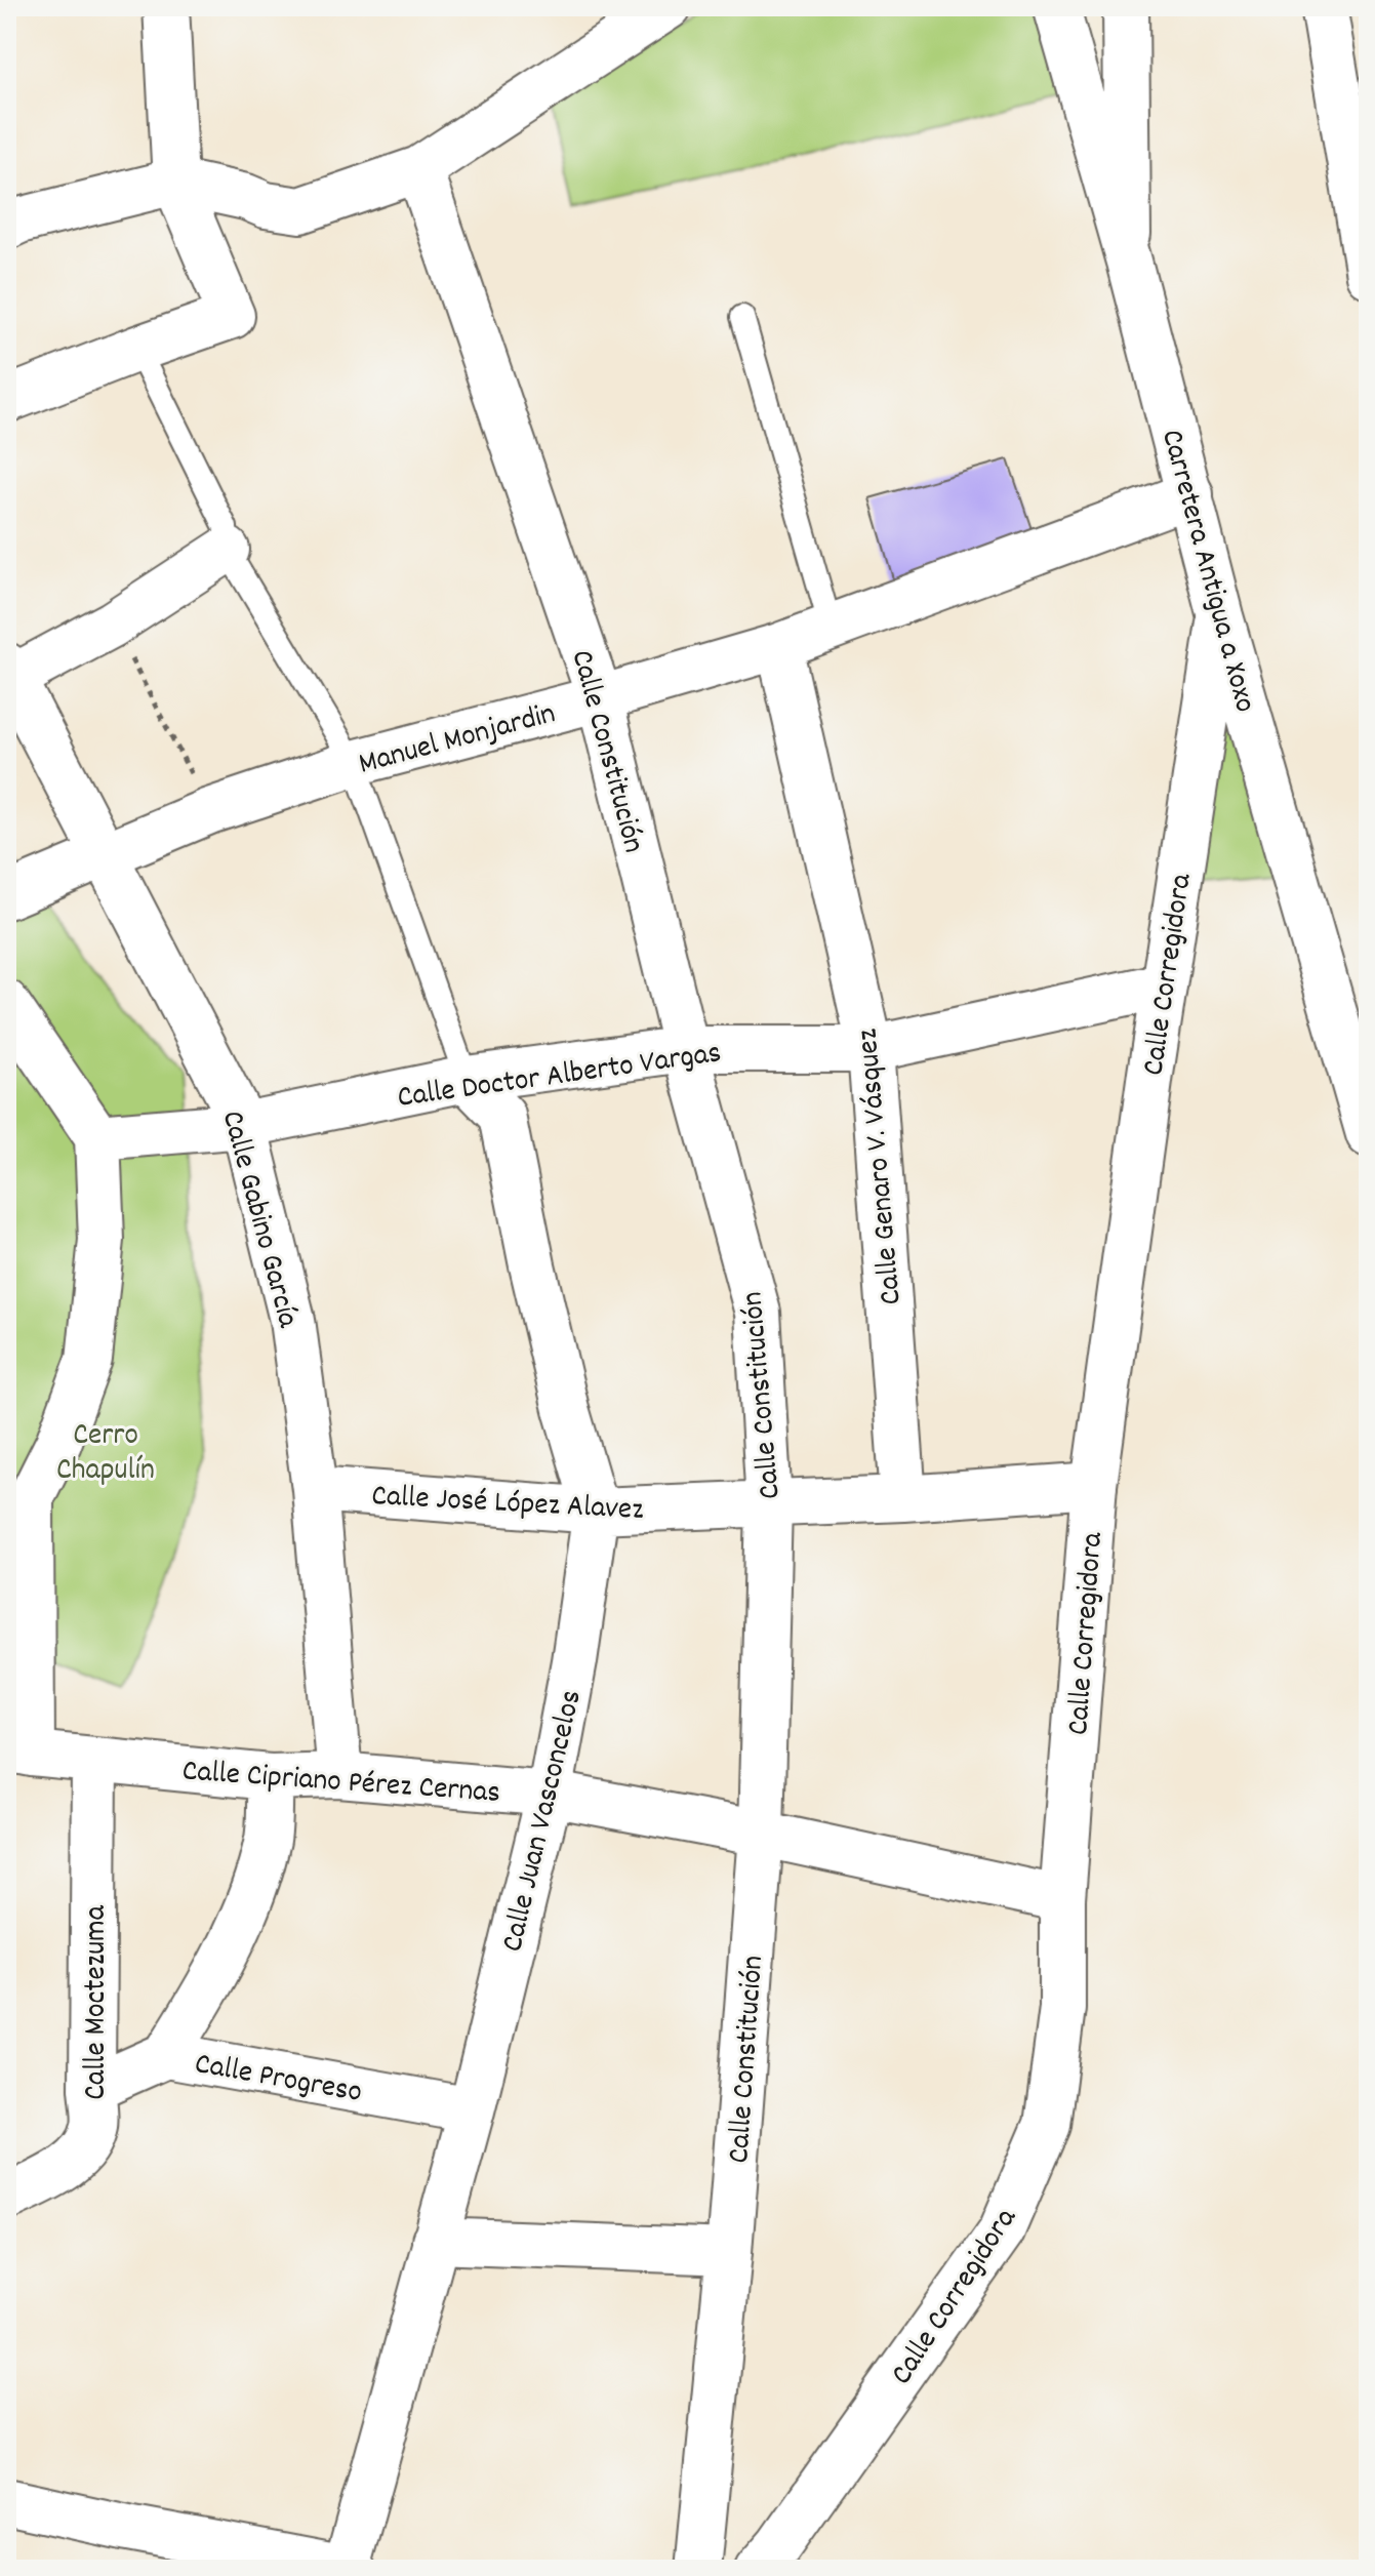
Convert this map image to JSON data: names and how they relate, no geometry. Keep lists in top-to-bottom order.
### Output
{
  "streets": {
    "street": [
      "Carretera Antigua a Xoxo",
      "Manuel Monjardin",
      "Calle Constitución",
      "Calle Corregidora",
      "Calle Doctor Alberto Vargas",
      "Calle Genaro V. Vásquez",
      "Calle Gabino García",
      "Calle José López Alavez",
      "Calle Cipriano Pérez Cernas",
      "Calle Juan Vasconcelos",
      "Calle Moctezuma",
      "Calle Progreso"
    ]
  },
  "crossings": [
    ["Carretera Antigua a Xoxo", "Manuel Monjardin"],
    ["Carretera Antigua a Xoxo", "Calle Corregidora"],
    ["Manuel Monjardin", "Calle Constitución"],
    ["Manuel Monjardin", "Calle Genaro V. Vásquez"],
    ["Manuel Monjardin", "Calle Gabino García"],
    ["Calle Constitución", "Calle Doctor Alberto Vargas"],
    ["Calle Constitución", "Calle José López Alavez"],
    ["Calle Constitución", "Calle Cipriano Pérez Cernas"],
    ["Calle Corregidora", "Calle Doctor Alberto Vargas"],
    ["Calle Corregidora", "Calle José López Alavez"],
    ["Calle Corregidora", "Calle Cipriano Pérez Cernas"],
    ["Calle Doctor Alberto Vargas", "Calle Genaro V. Vásquez"],
    ["Calle Doctor Alberto Vargas", "Calle Gabino García"],
    ["Calle Doctor Alberto Vargas", "Calle Juan Vasconcelos"],
    ["Calle Genaro V. Vásquez", "Calle José López Alavez"],
    ["Calle Gabino García", "Calle José López Alavez"],
    ["Calle Gabino García", "Calle Cipriano Pérez Cernas"],
    ["Calle José López Alavez", "Calle Juan Vasconcelos"],
    ["Calle Cipriano Pérez Cernas", "Calle Juan Vasconcelos"],
    ["Calle Cipriano Pérez Cernas", "Calle Moctezuma"],
    ["Calle Juan Vasconcelos", "Calle Progreso"],
    ["Calle Moctezuma", "Calle Progreso"]
  ],
  "parks": ["Cerro Chapulín"]
}
